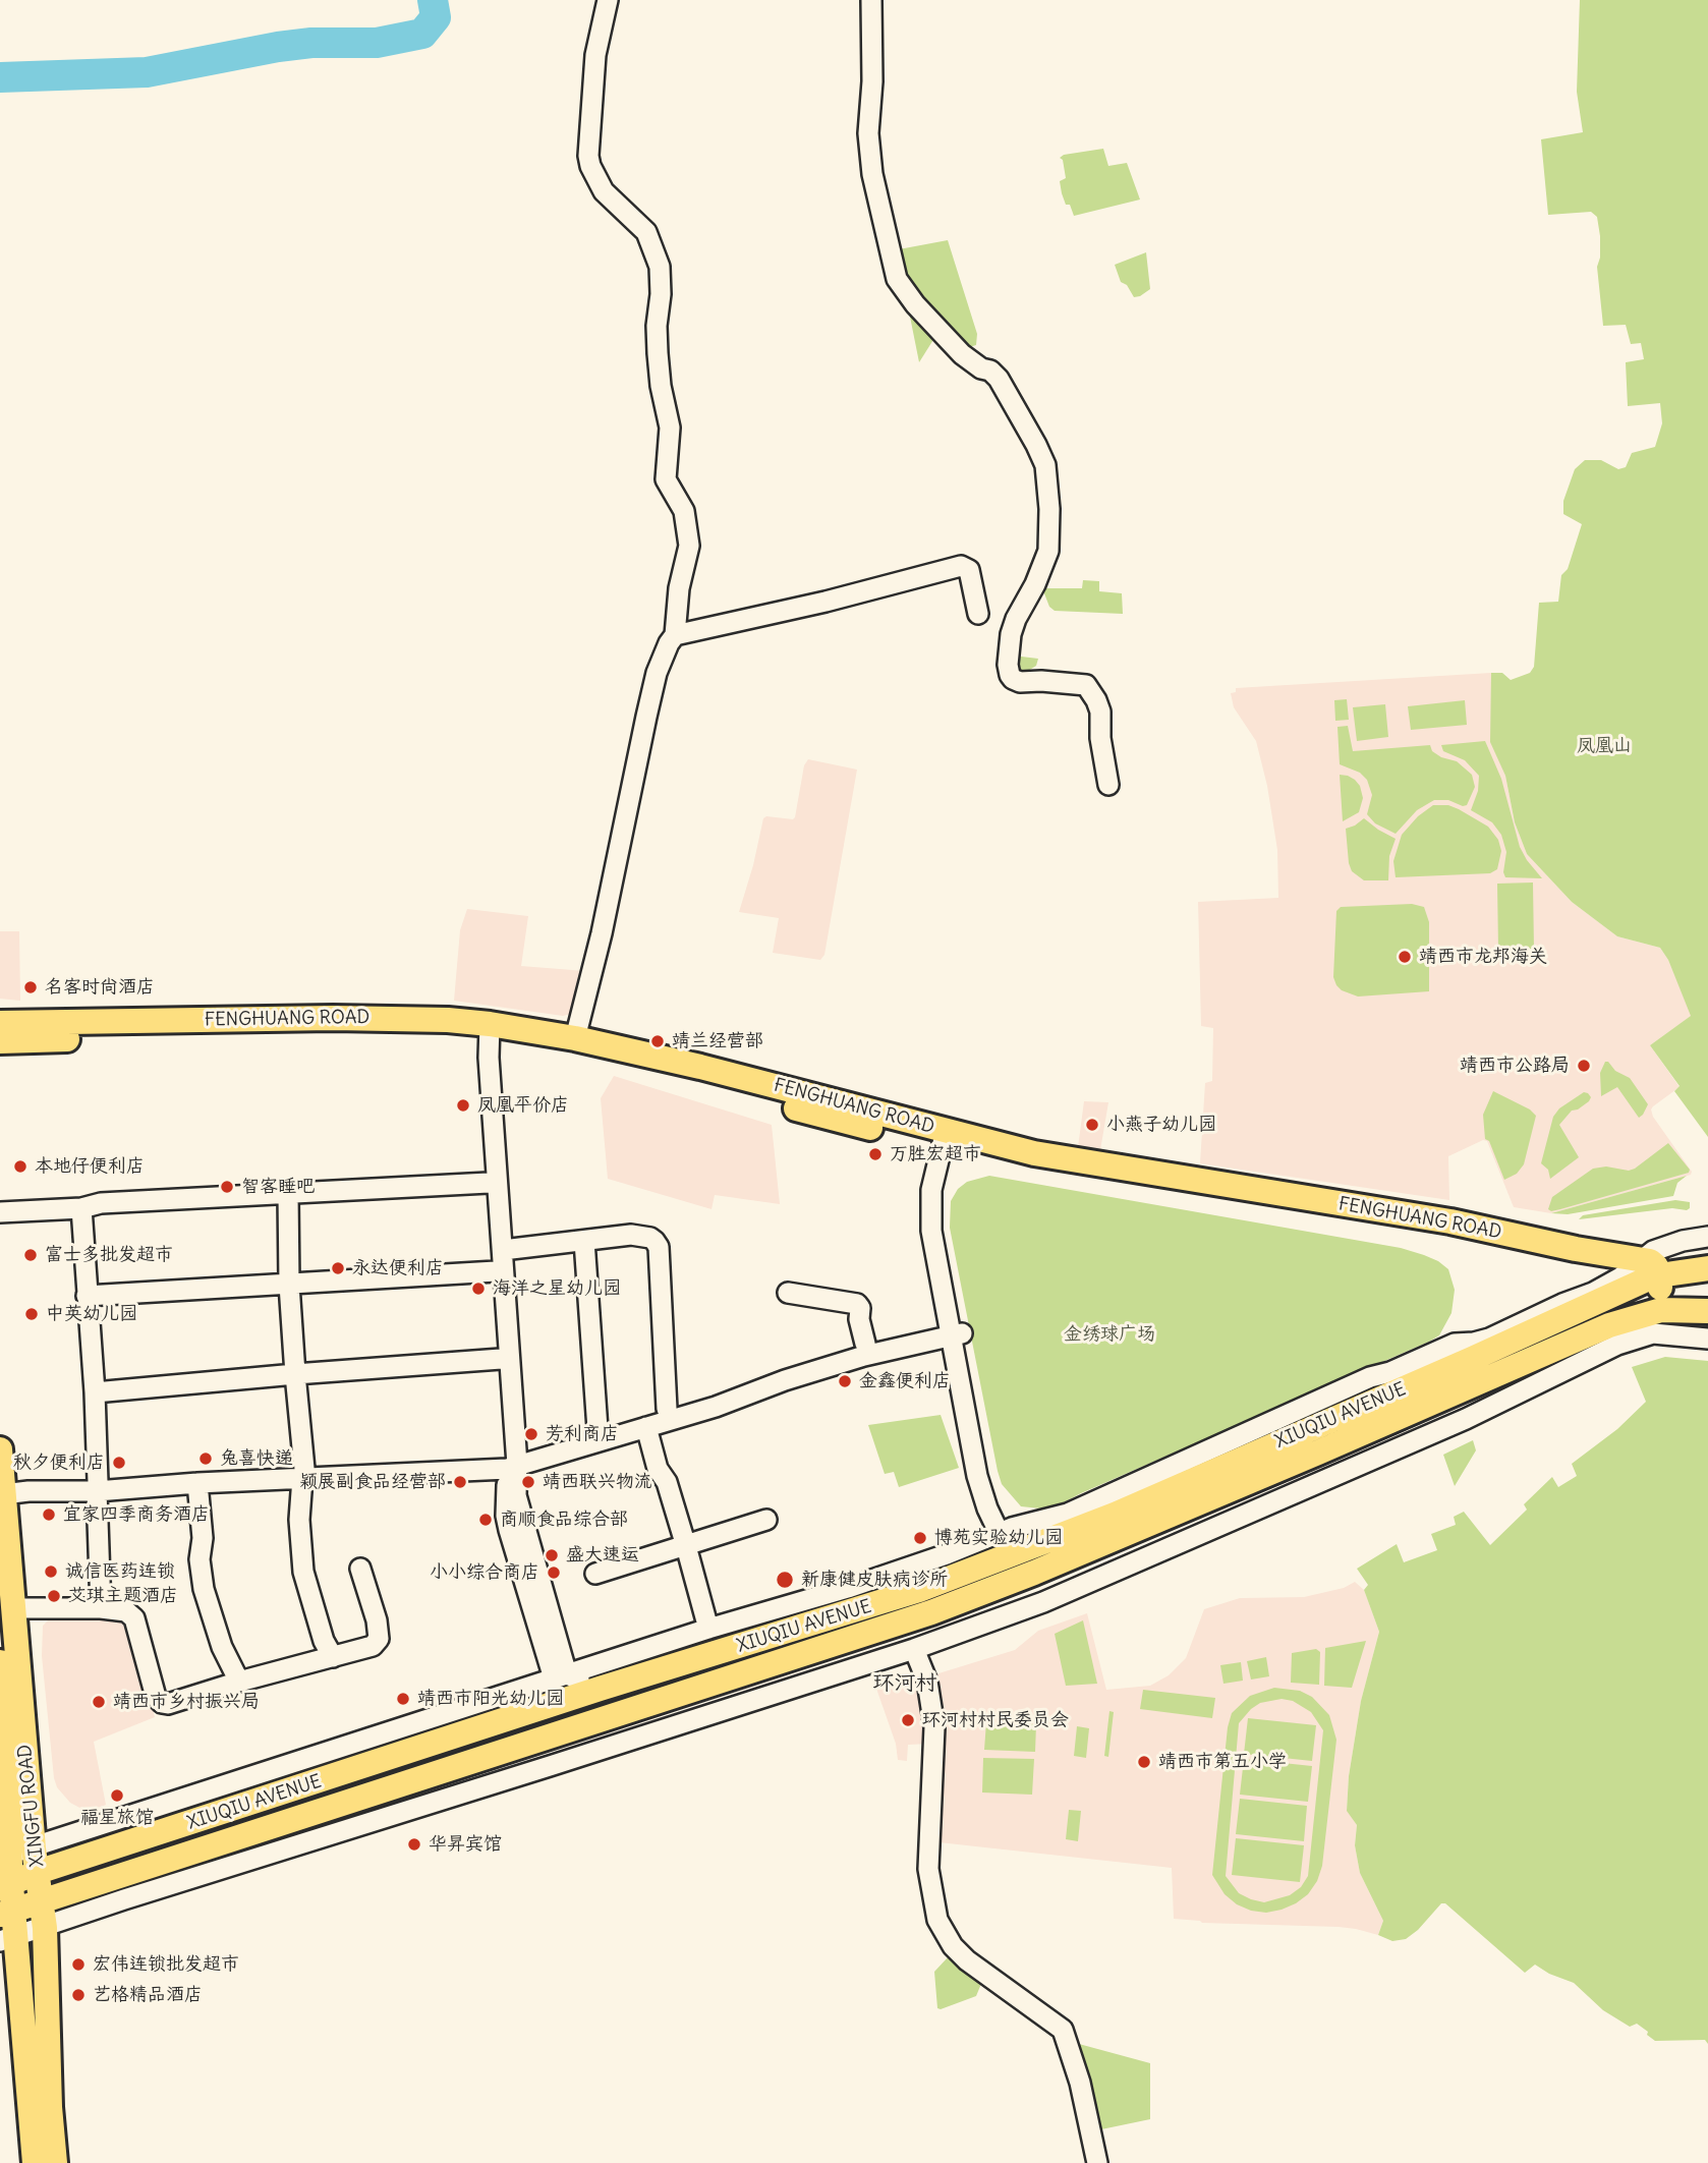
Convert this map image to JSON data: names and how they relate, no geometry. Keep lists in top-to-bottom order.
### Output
{
  "streets": {
    "main road": ["FENGHUANG ROAD", "XIUQIU AVENUE", "XINGFU ROAD"]
  },
  "crossings": [
    ["FENGHUANG ROAD", "XIUQIU AVENUE"],
    ["XIUQIU AVENUE", "XINGFU ROAD"]
  ],
  "districts": ["环河村"],
  "parks": ["凤凰山", "金绣球广场"],
  "places": [
    "靖西市龙邦海关",
    "名客时尚酒店",
    "靖兰经营部",
    "靖西市公路局",
    "凤凰平价店",
    "小燕子幼儿园",
    "万胜宏超市",
    "本地仔便利店",
    "智客睡吧",
    "富士多批发超市",
    "永达便利店",
    "海洋之星幼儿园",
    "中英幼儿园",
    "金鑫便利店",
    "芳利商店",
    "兔喜快递",
    "秋夕便利店",
    "颖展副食品经营部",
    "靖西联兴物流",
    "宜家四季商务酒店",
    "商顺食品综合部",
    "博苑实验幼儿园",
    "盛大速运",
    "诚信医药连锁",
    "小小综合商店",
    "新康健皮肤病诊所",
    "艾琪主题酒店",
    "靖西市阳光幼儿园",
    "靖西市乡村振兴局",
    "环河村村民委员会",
    "靖西市第五小学",
    "福星旅馆",
    "华昇宾馆",
    "宏伟连锁批发超市",
    "艺格精品酒店"
  ]
}
